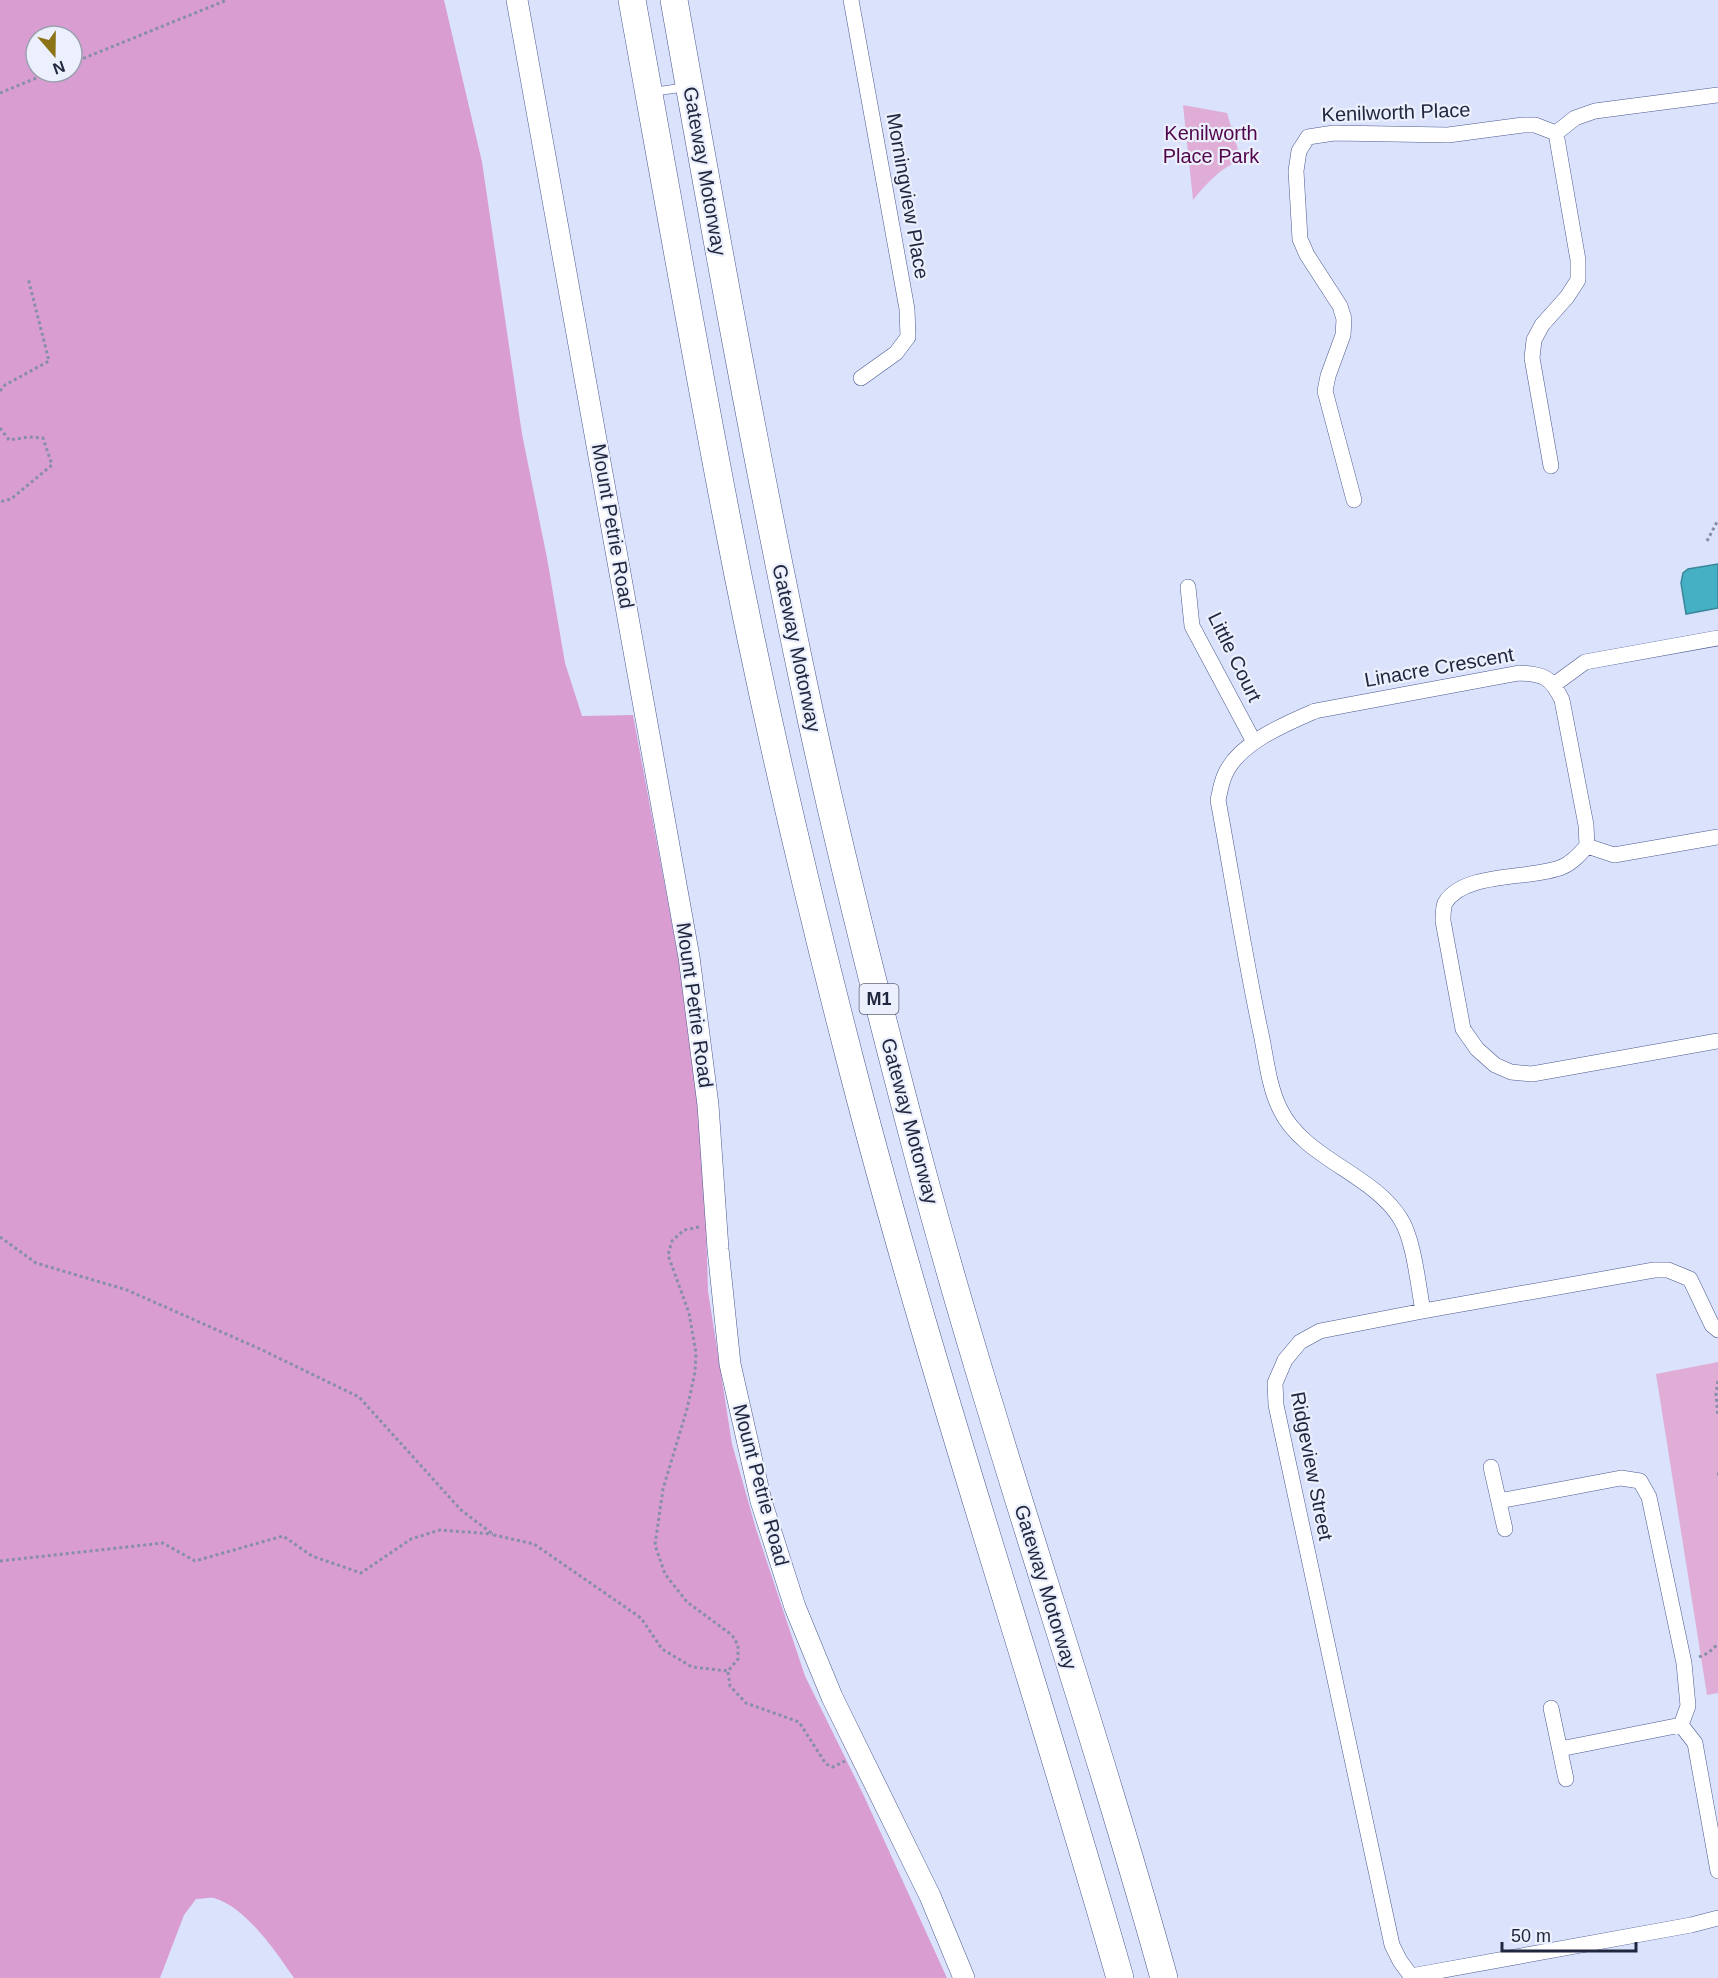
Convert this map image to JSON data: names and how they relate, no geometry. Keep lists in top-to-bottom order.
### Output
{
  "streets": {
    "highway": ["Gateway Motorway", "M1"],
    "street": [
      "Kenilworth Place",
      "Morningview Place",
      "Mount Petrie Road",
      "Little Court",
      "Linacre Crescent",
      "Ridgeview Street"
    ]
  },
  "crossings": [
    ["Little Court", "Linacre Crescent"],
    ["Linacre Crescent", "Ridgeview Street"]
  ],
  "parks": ["Kenilworth Place Park"],
  "scale_bar": "50 m",
  "north": "bottom"
}
